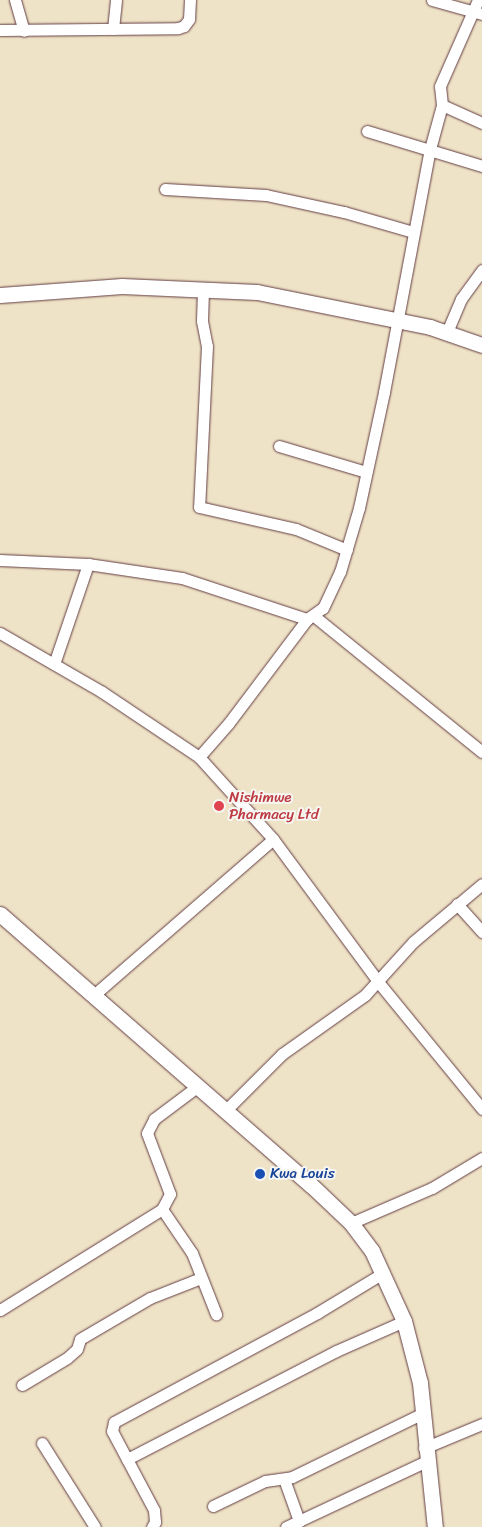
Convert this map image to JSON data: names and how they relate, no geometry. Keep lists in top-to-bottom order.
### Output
{
  "places": ["Nishimwe Pharmacy Ltd", "Kwa Louis"]
}
